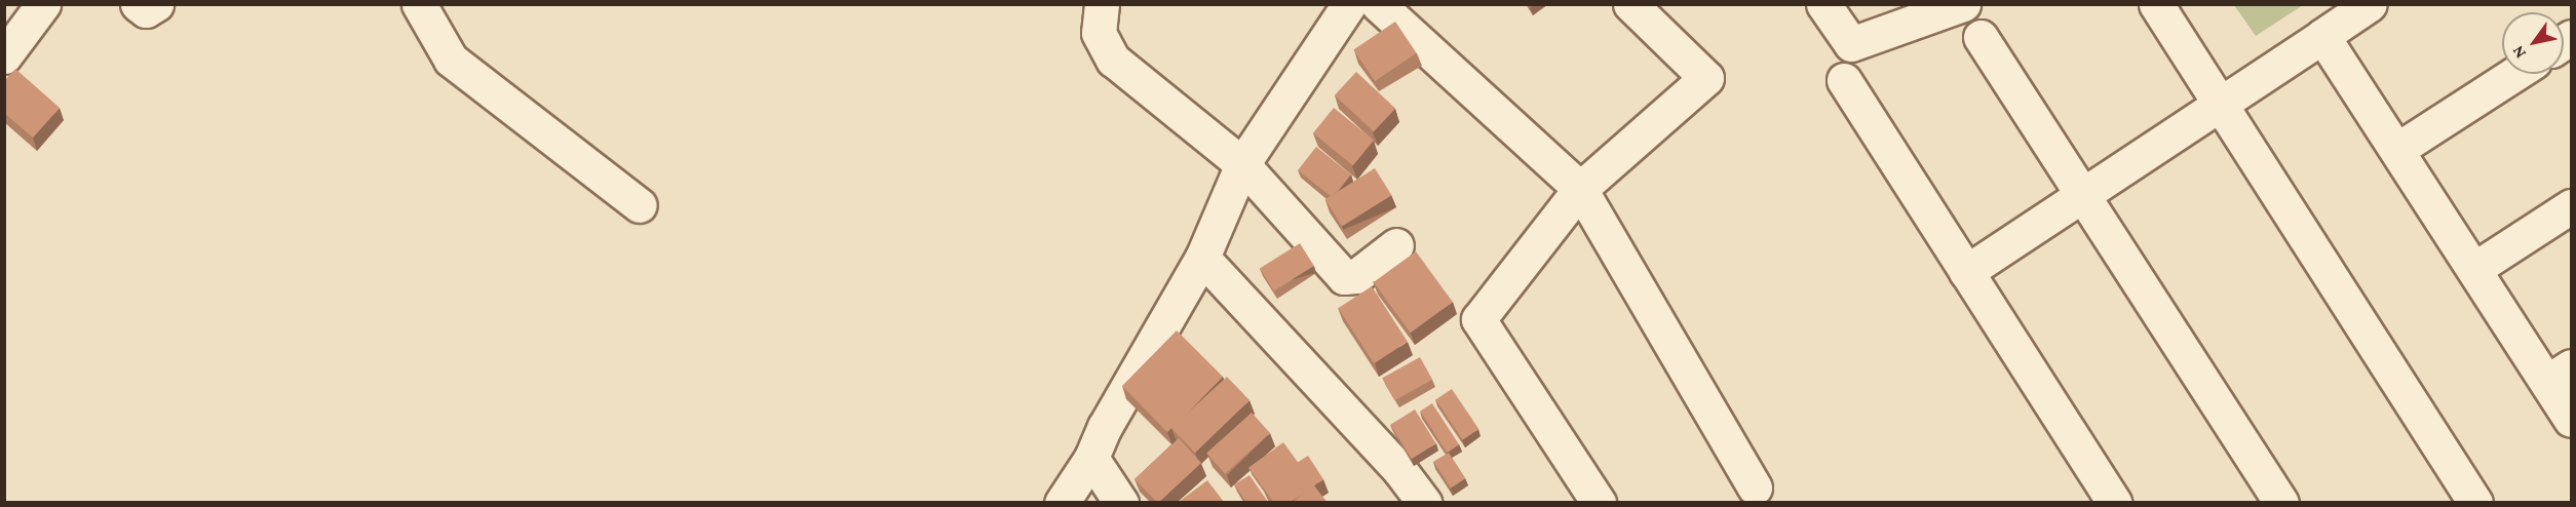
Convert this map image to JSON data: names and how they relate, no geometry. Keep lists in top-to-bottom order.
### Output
{
  "north": "bottom left"
}
